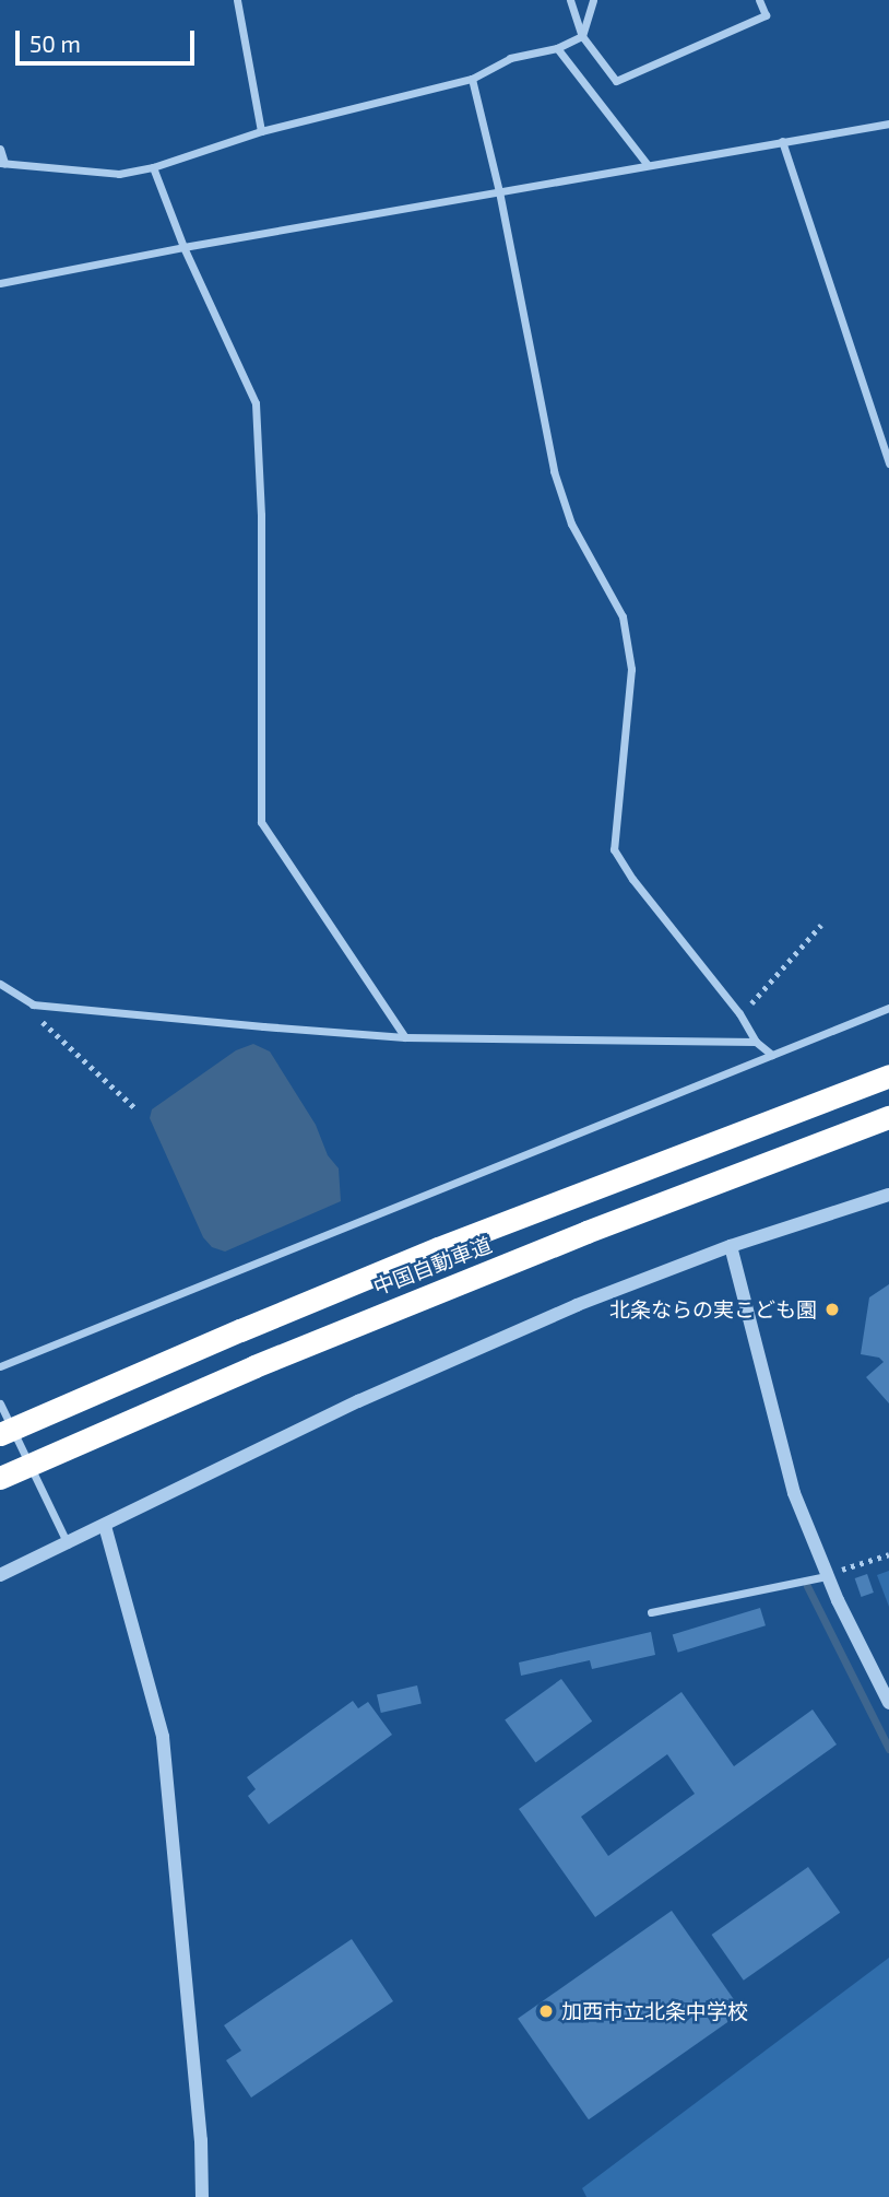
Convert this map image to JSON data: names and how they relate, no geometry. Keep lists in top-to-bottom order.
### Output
{
  "streets": {
    "highway": ["中国自動車道"]
  },
  "places": ["北条ならの実こども園", "加西市立北条中学校"],
  "scale_bar": "50 m"
}
